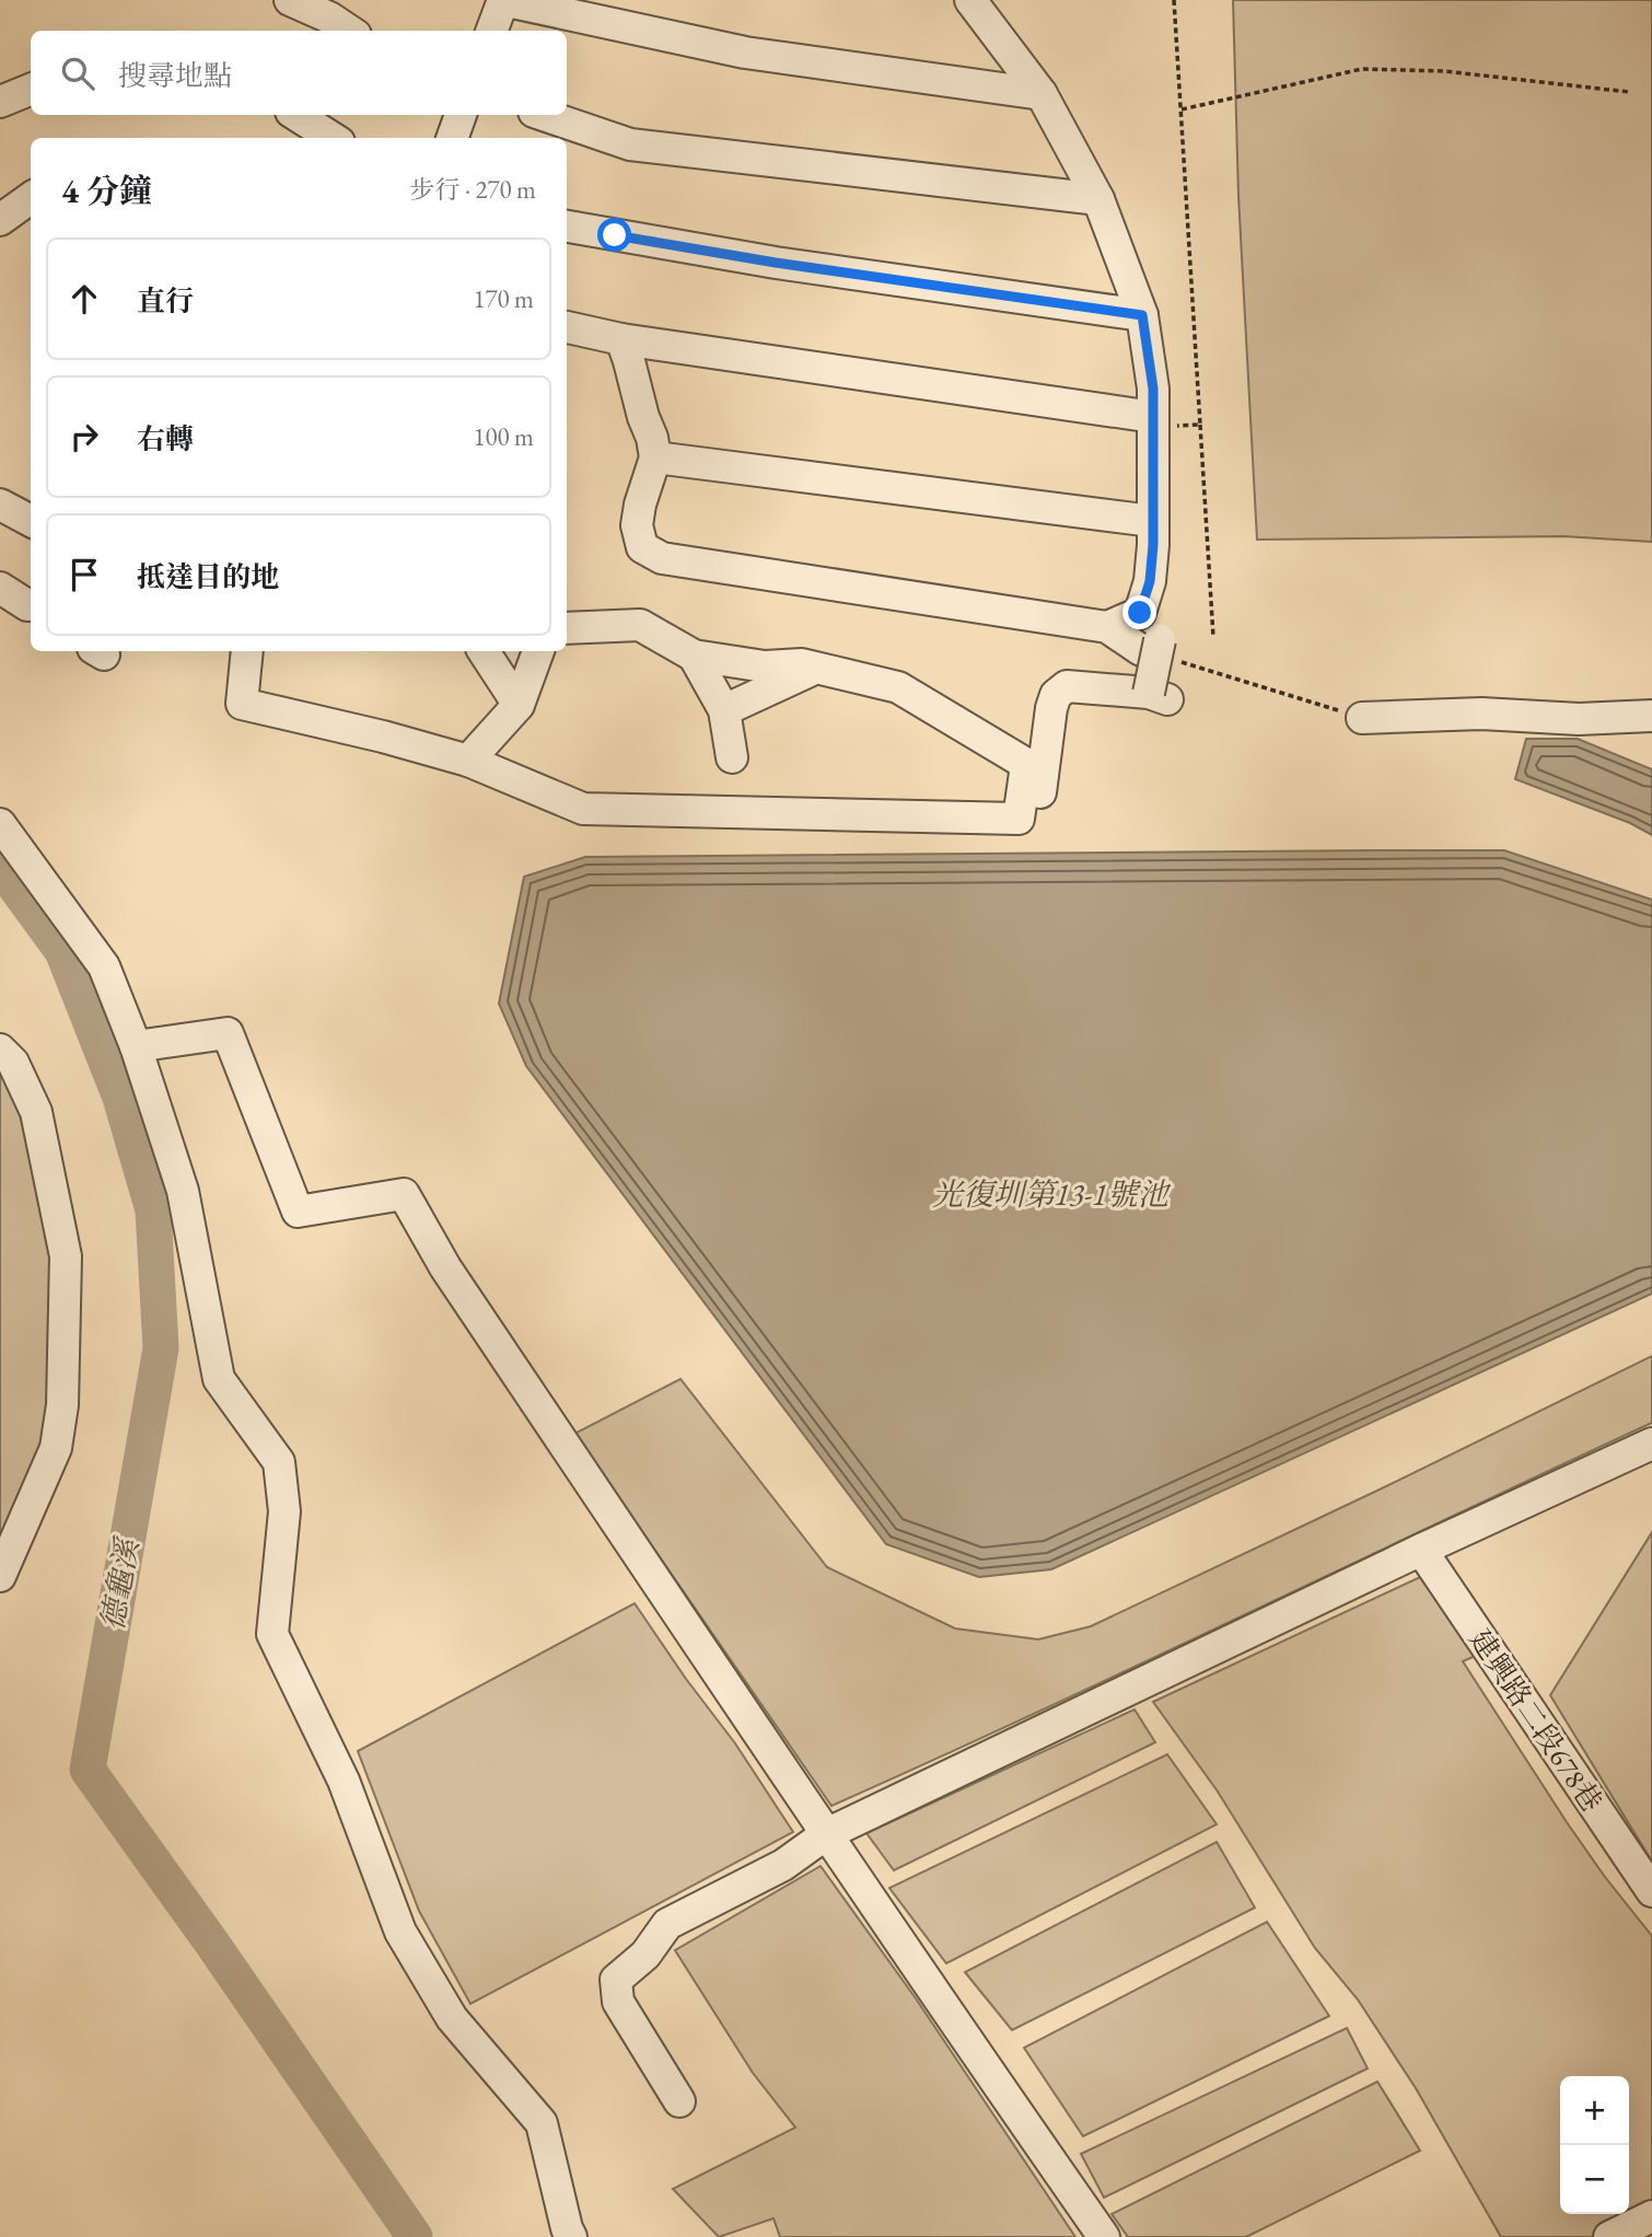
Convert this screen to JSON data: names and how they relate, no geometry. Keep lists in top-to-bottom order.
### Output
{
  "streets": {
    "street": ["建興路二段678巷"]
  },
  "water": ["光復圳第13-1號池", "德龜溪"],
  "page": {
    "search": "搜尋地點",
    "heading": ["4 分鐘", "步行 · 270 m"],
    "list": [
      ["直行", "170 m"],
      ["右轉", "100 m"],
      "抵達目的地"
    ],
    "map_buttons": ["+", "−"]
  }
}
